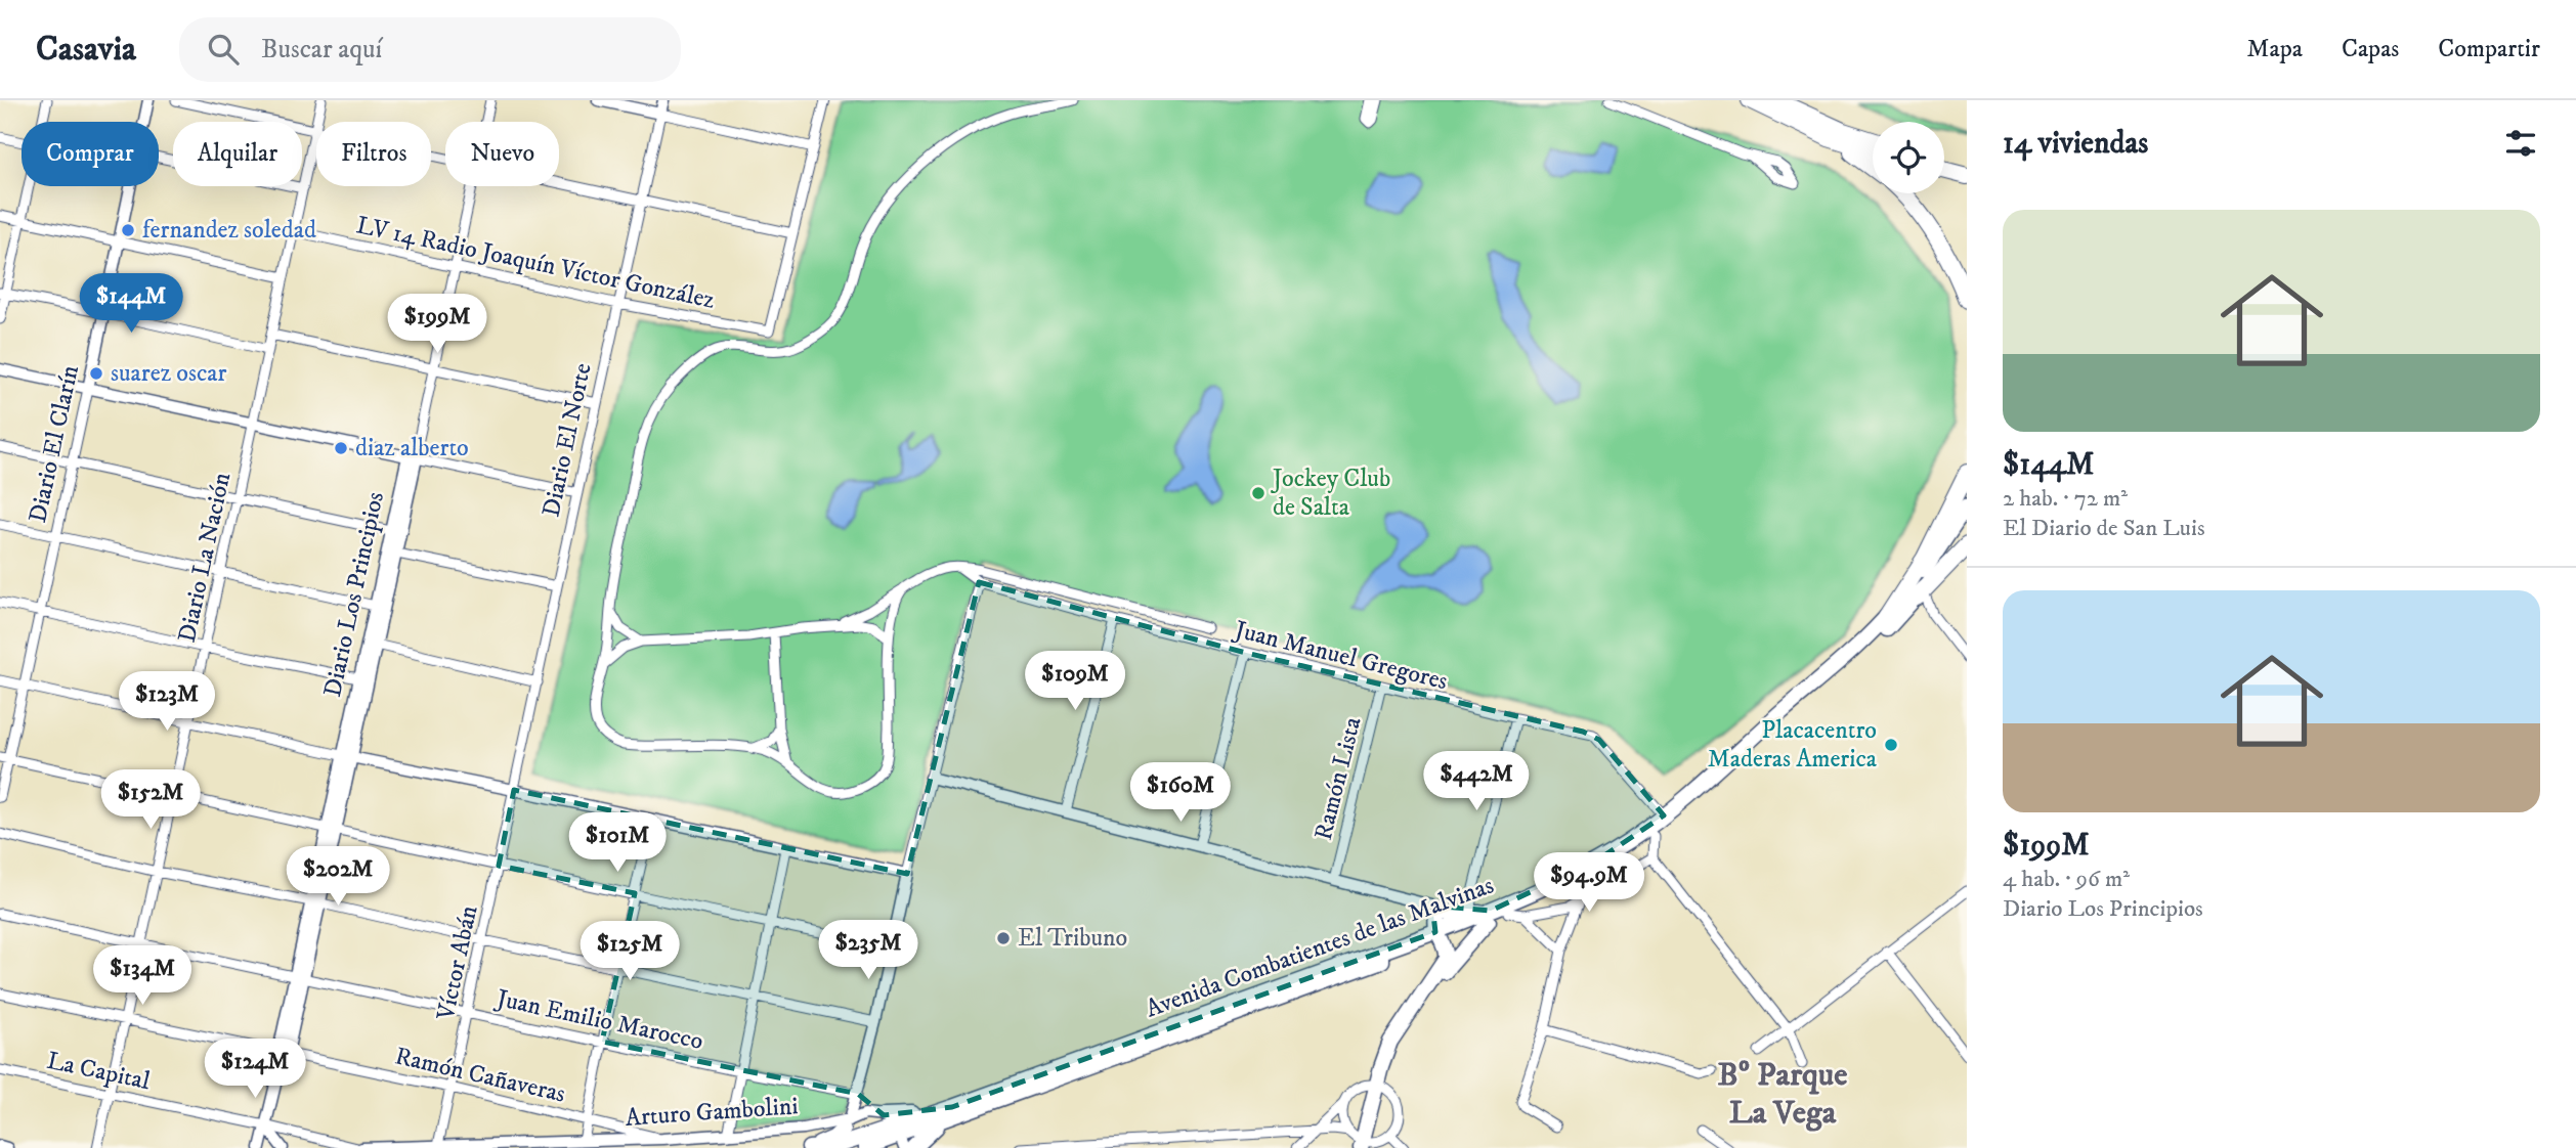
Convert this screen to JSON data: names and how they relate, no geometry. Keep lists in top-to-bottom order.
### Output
{
  "streets": {
    "main road": ["Avenida Combatientes de las Malvinas"],
    "street": [
      "LV 14 Radio Joaquín Víctor González",
      "Diario El Norte",
      "Diario El Clarín",
      "Diario La Nación",
      "Diario Los Principios",
      "Juan Manuel Gregores",
      "Ramón Lista",
      "Víctor Abán",
      "Juan Emilio Marocco",
      "La Capital",
      "Ramón Cañaveras",
      "Arturo Gambolini"
    ]
  },
  "crossings": [
    ["LV 14 Radio Joaquín Víctor González", "Diario El Norte"],
    ["LV 14 Radio Joaquín Víctor González", "Diario La Nación"],
    ["LV 14 Radio Joaquín Víctor González", "Diario Los Principios"],
    ["Diario El Norte", "Víctor Abán"],
    ["Diario La Nación", "Juan Emilio Marocco"],
    ["Diario La Nación", "La Capital"],
    ["Diario La Nación", "Ramón Cañaveras"],
    ["Diario Los Principios", "Juan Emilio Marocco"],
    ["Diario Los Principios", "La Capital"],
    ["Diario Los Principios", "Ramón Cañaveras"],
    ["Juan Manuel Gregores", "Ramón Lista"],
    ["Juan Manuel Gregores", "Avenida Combatientes de las Malvinas"],
    ["Avenida Combatientes de las Malvinas", "Arturo Gambolini"],
    ["Víctor Abán", "Juan Emilio Marocco"],
    ["Víctor Abán", "Ramón Cañaveras"],
    ["Víctor Abán", "Arturo Gambolini"],
    ["La Capital", "Arturo Gambolini"],
    ["Ramón Cañaveras", "Arturo Gambolini"]
  ],
  "districts": ["Bº Parque La Vega"],
  "places": [
    "fernandez soledad",
    "suarez oscar",
    "diaz alberto",
    "Jockey Club de Salta",
    "Placacentro Maderas America",
    "El Tribuno"
  ],
  "page": {
    "header": "Casavia",
    "search": "Buscar aquí",
    "nav": ["Mapa", "Capas", "Compartir"],
    "heading": "14 viviendas",
    "chip": [
      "Comprar",
      "Alquilar",
      "Filtros",
      "Nuevo"
    ],
    "list": [
      {
        "name": "$144M",
        "note": "2 hab. · 72 m² · El Diario de San Luis"
      },
      {
        "name": "$199M",
        "note": "4 hab. · 96 m² · Diario Los Principios"
      }
    ],
    "price": [
      "$144M",
      "$199M",
      "$109M",
      "$123M",
      "$442M",
      "$160M",
      "$152M",
      "$101M",
      "$202M",
      "$94.9M",
      "$235M",
      "$125M",
      "$134M",
      "$124M"
    ]
  }
}
